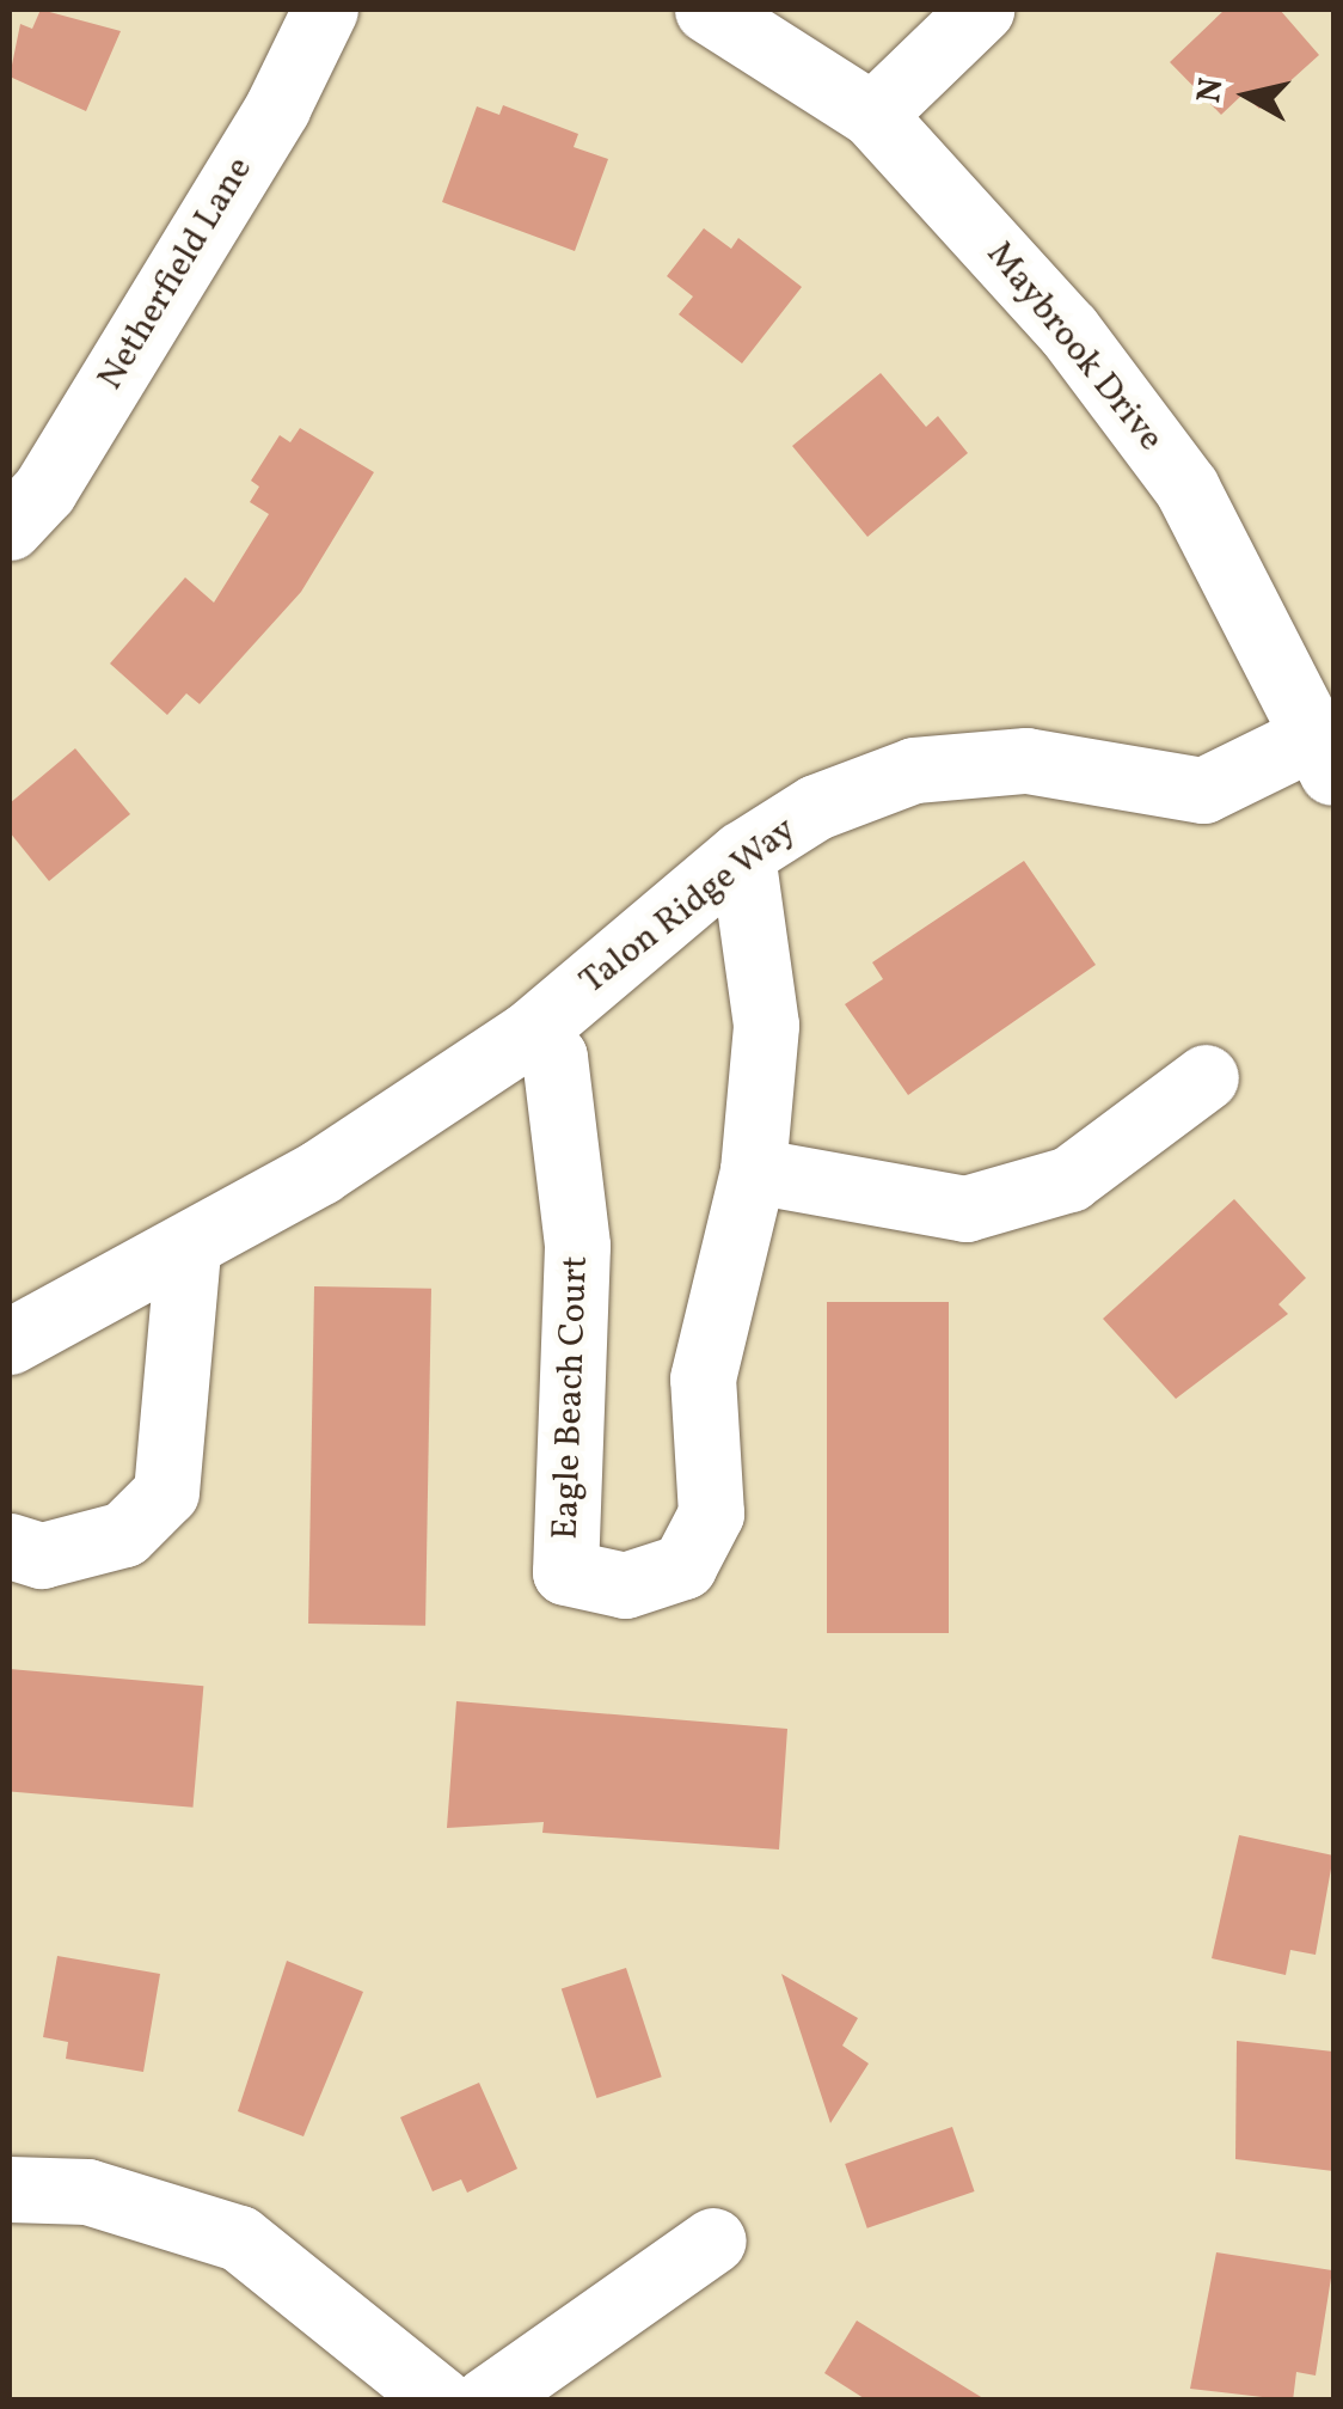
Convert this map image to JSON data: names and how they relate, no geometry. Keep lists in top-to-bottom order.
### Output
{
  "streets": {
    "street": [
      "Netherfield Lane",
      "Maybrook Drive",
      "Talon Ridge Way",
      "Eagle Beach Court"
    ]
  },
  "crossings": [
    ["Maybrook Drive", "Talon Ridge Way"],
    ["Talon Ridge Way", "Eagle Beach Court"]
  ],
  "north": "left"
}
